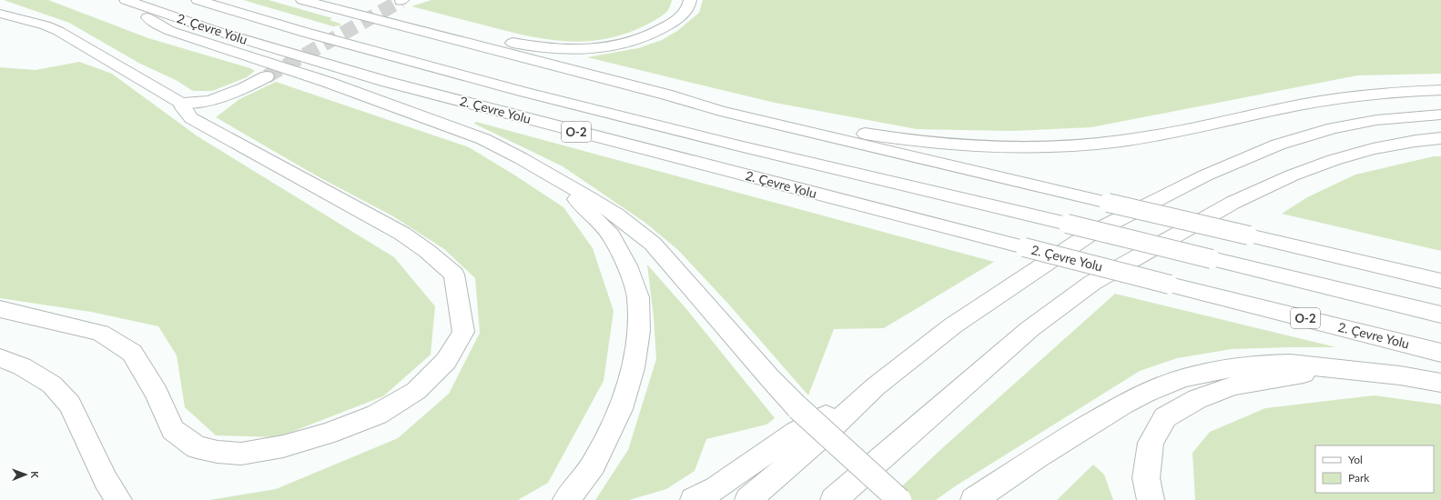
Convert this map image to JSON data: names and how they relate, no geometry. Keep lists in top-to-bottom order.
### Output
{
  "streets": {
    "main road": ["2. Çevre Yolu", "O-2"]
  },
  "legend": ["Yol", "Park"],
  "north": "right"
}
